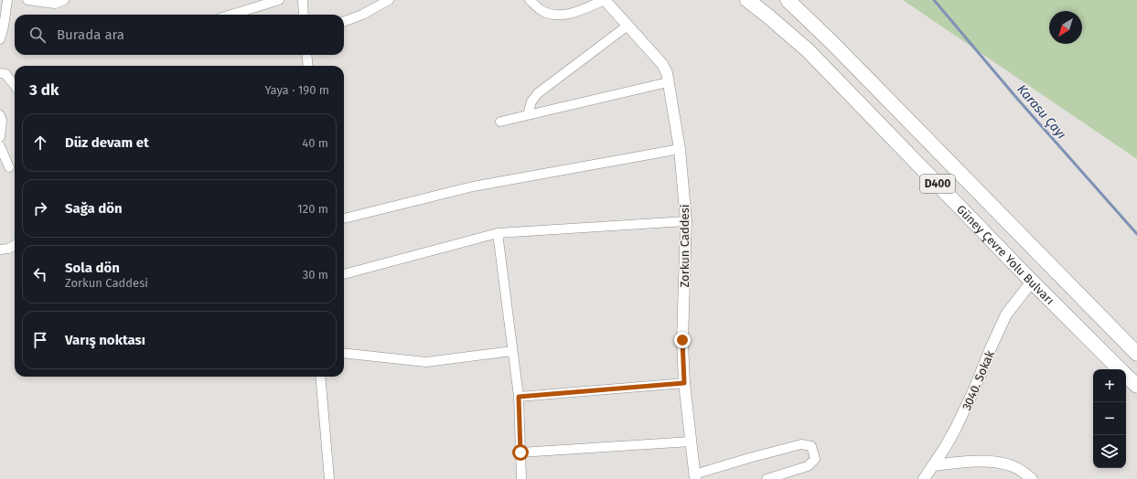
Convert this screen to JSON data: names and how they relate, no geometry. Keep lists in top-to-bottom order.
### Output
{
  "streets": {
    "highway": ["D400", "Güney Çevre Yolu Bulvarı"],
    "street": ["Zorkun Caddesi", "3040. Sokak"]
  },
  "crossings": [
    ["Güney Çevre Yolu Bulvarı", "3040. Sokak"]
  ],
  "water": ["Karasu Çayı"],
  "north": "bottom left",
  "page": {
    "search": "Burada ara",
    "heading": ["3 dk", "Yaya · 190 m"],
    "list": [
      ["Düz devam et", "40 m"],
      ["Sağa dön", "120 m"],
      ["Sola dön", "Zorkun Caddesi", "30 m"],
      "Varış noktası"
    ],
    "map_buttons": ["+", "−"]
  }
}
